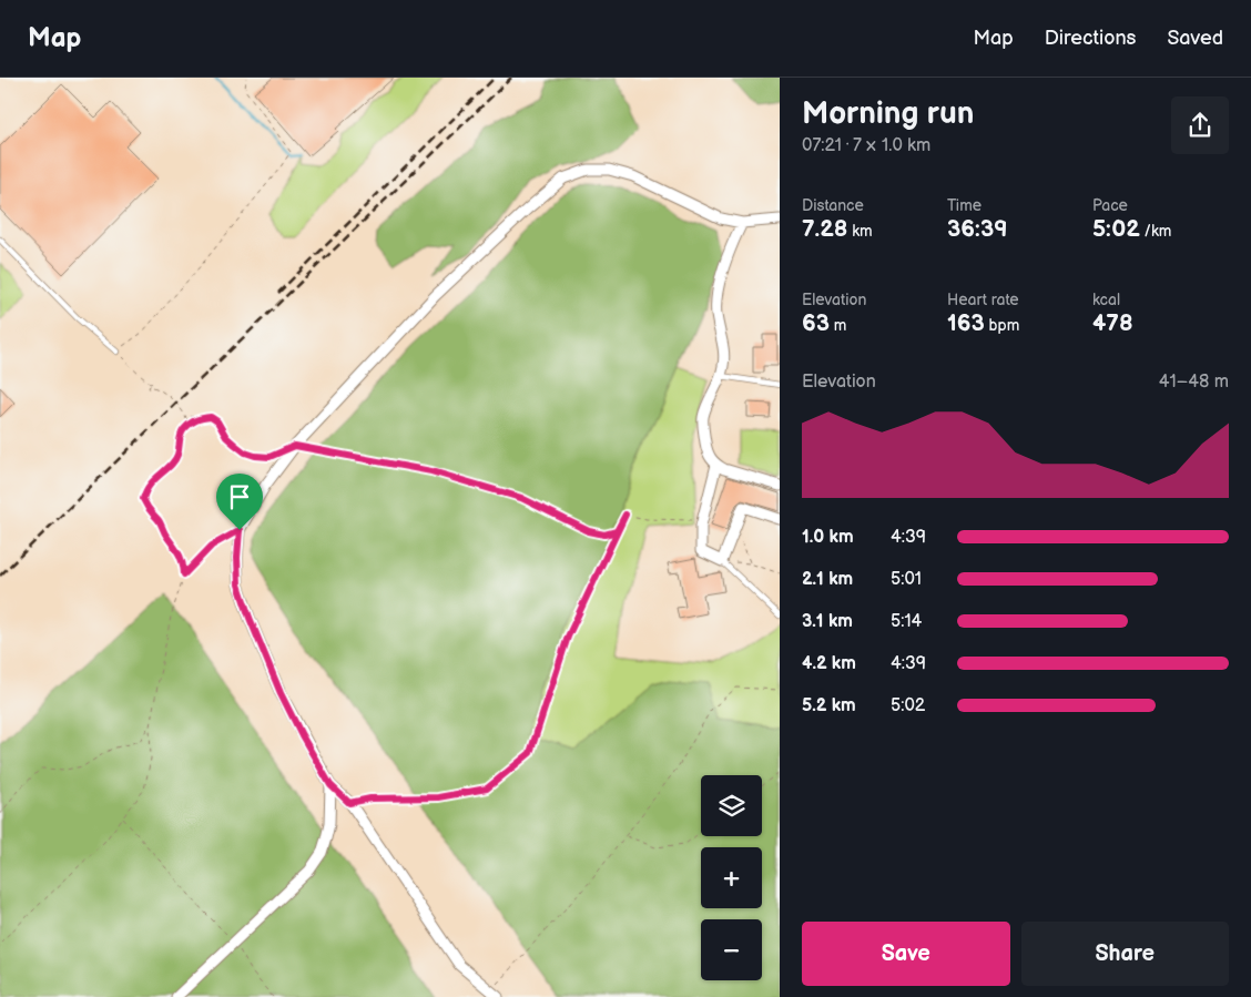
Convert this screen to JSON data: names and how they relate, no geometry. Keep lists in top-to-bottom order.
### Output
{
  "page": {
    "header": "Map",
    "nav": ["Map", "Directions", "Saved"],
    "heading": ["Morning run", "07:21 · 7 × 1.0 km"],
    "stats": [
      ["Distance", "7.28 km"],
      ["Time", "36:39"],
      ["Pace", "5:02 /km"],
      ["Elevation", "63 m"],
      ["Heart rate", "163 bpm"],
      ["kcal", "478"]
    ],
    "chart": ["Elevation", "41–48 m"],
    "list": [
      {
        "name": "1.0 km",
        "note": "4:39"
      },
      {
        "name": "2.1 km",
        "note": "5:01"
      },
      {
        "name": "3.1 km",
        "note": "5:14"
      },
      {
        "name": "4.2 km",
        "note": "4:39"
      },
      {
        "name": "5.2 km",
        "note": "5:02"
      }
    ],
    "map_buttons": ["+", "−"],
    "buttons": ["Save", "Share"]
  }
}
